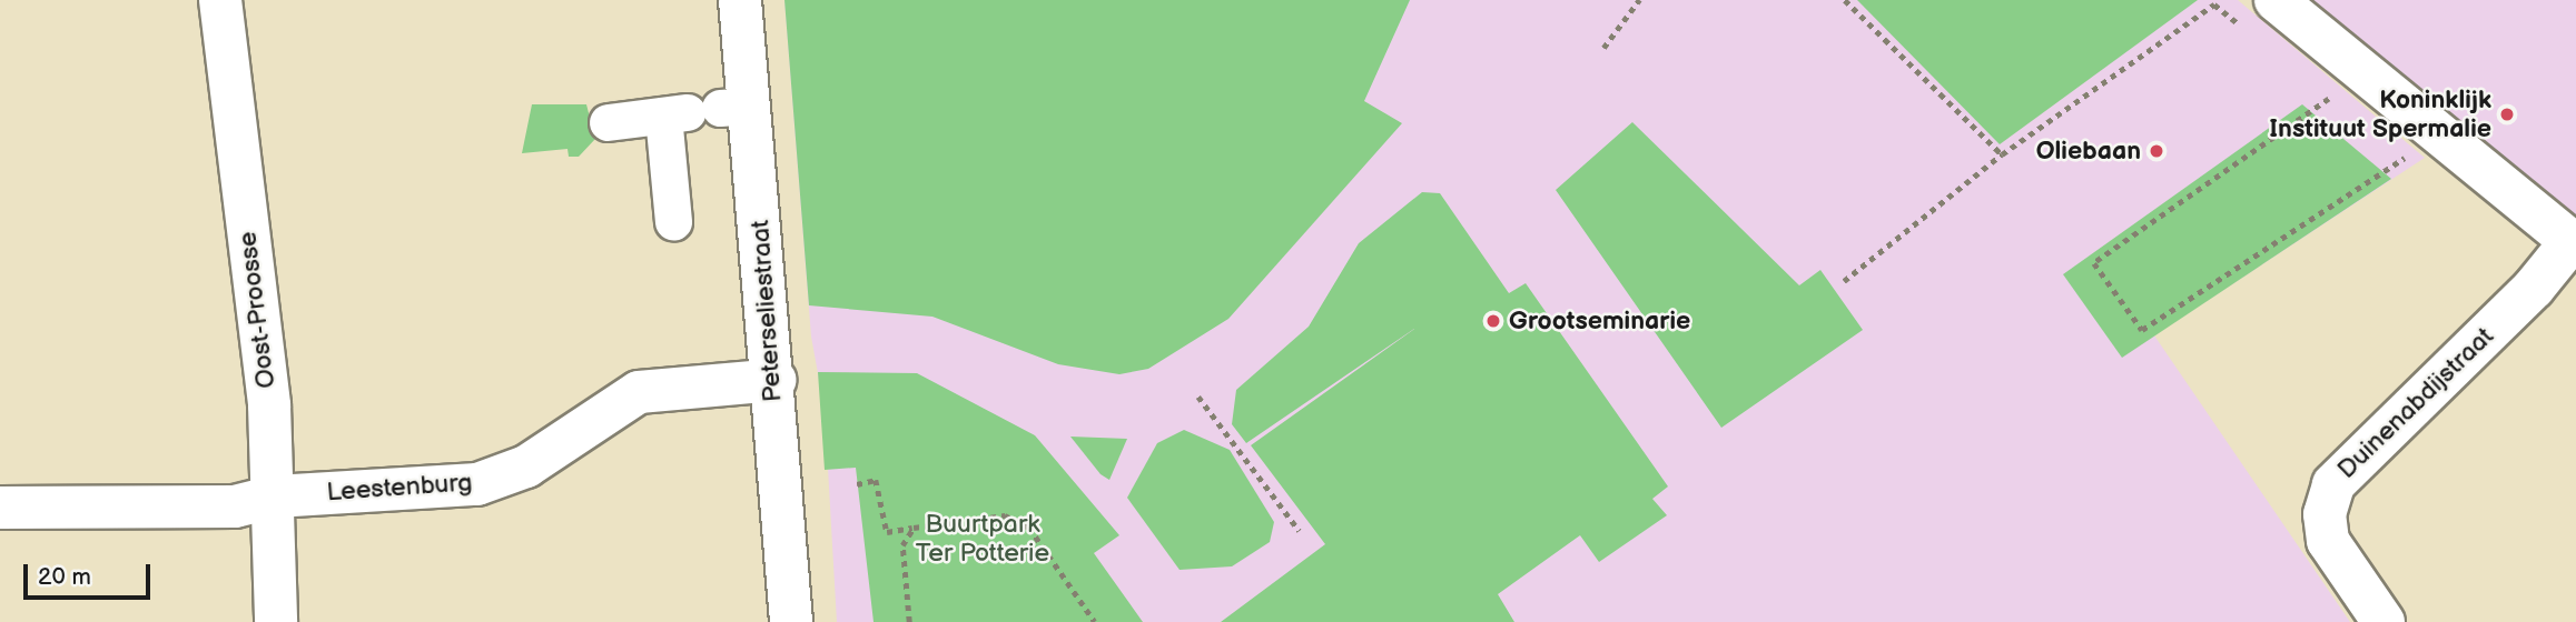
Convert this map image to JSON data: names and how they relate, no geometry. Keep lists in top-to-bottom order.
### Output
{
  "streets": {
    "street": [
      "Oost-Proosse",
      "Peterseliestraat",
      "Duinenabdijstraat",
      "Leestenburg"
    ]
  },
  "crossings": [
    ["Oost-Proosse", "Leestenburg"],
    ["Peterseliestraat", "Leestenburg"]
  ],
  "parks": ["Buurtpark Ter Potterie"],
  "places": ["Koninklijk Instituut Spermalie", "Oliebaan", "Grootseminarie"],
  "scale_bar": "20 m"
}
